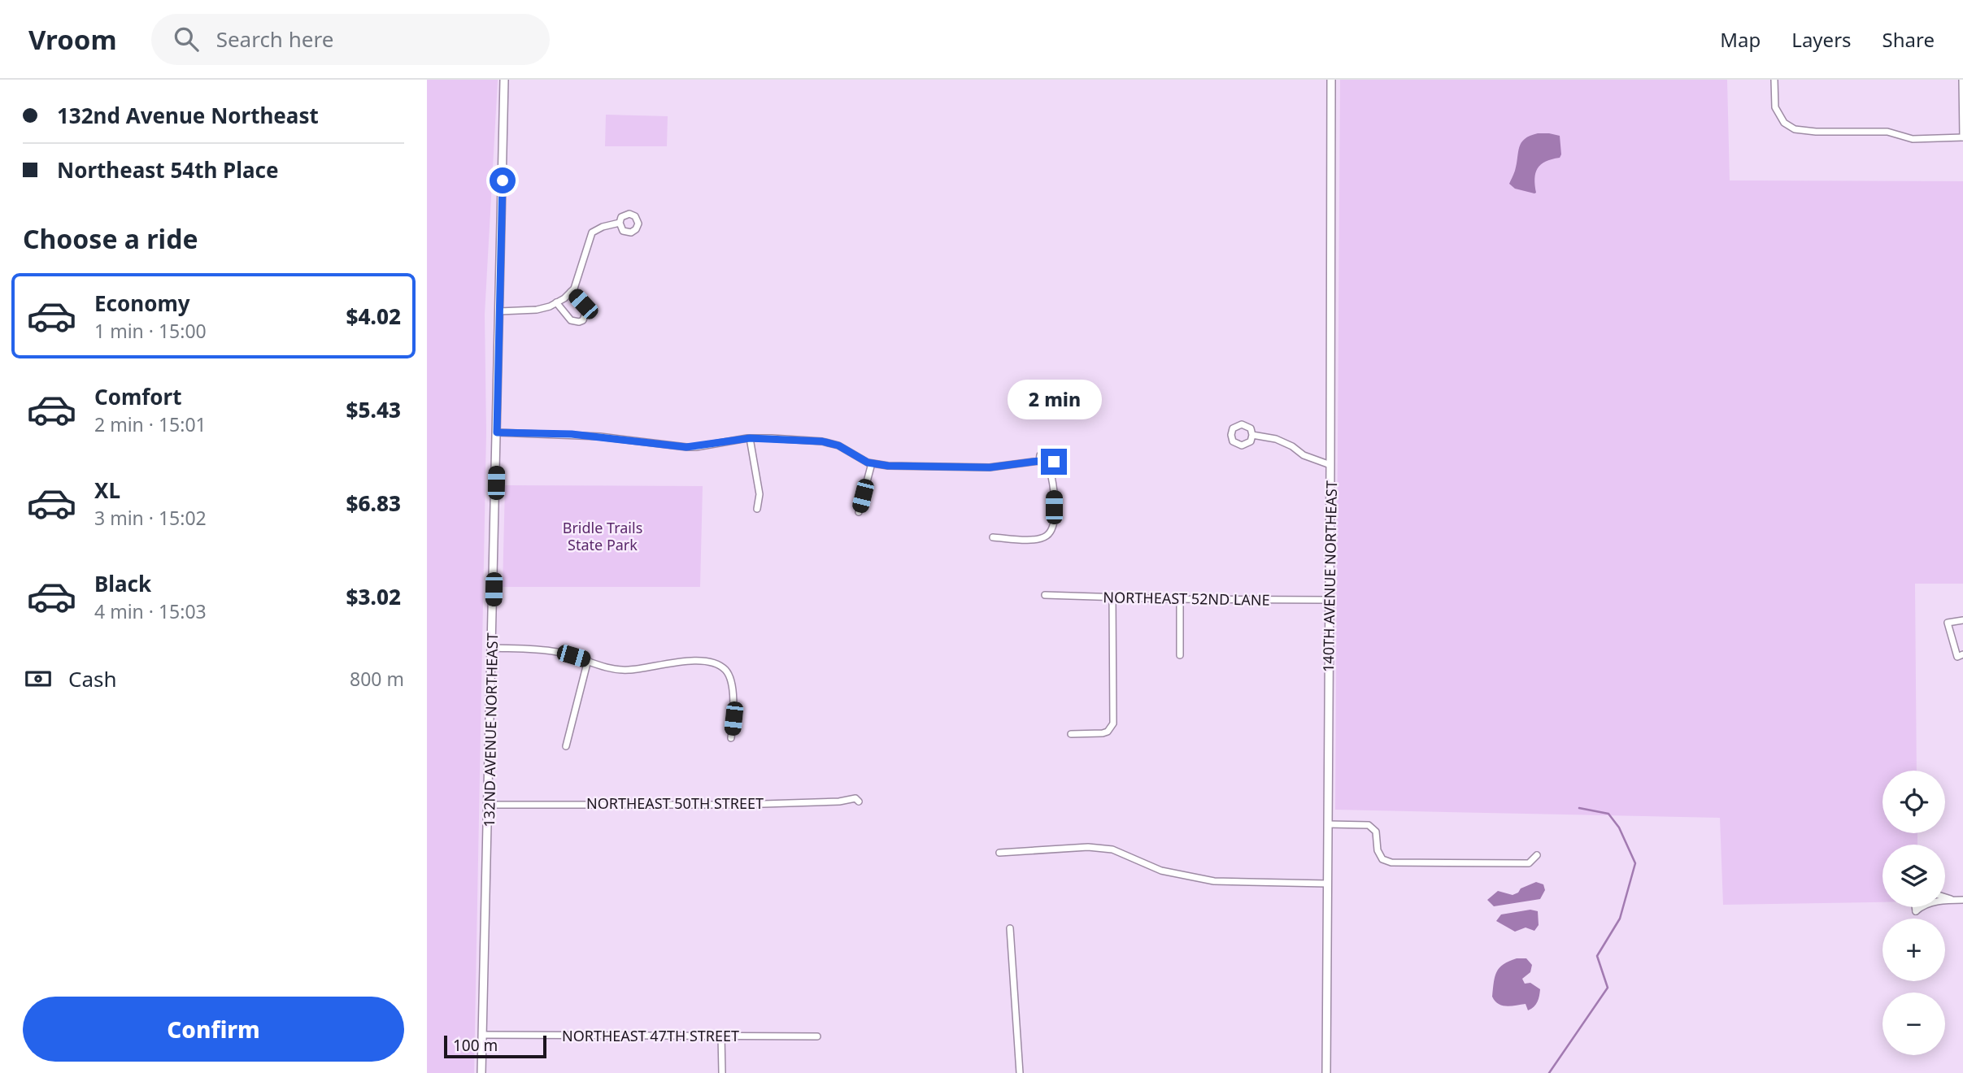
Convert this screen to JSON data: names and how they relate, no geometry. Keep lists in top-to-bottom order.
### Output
{
  "streets": {
    "street": [
      "140TH AVENUE NORTHEAST",
      "NORTHEAST 52ND LANE",
      "132ND AVENUE NORTHEAST",
      "NORTHEAST 50TH STREET",
      "NORTHEAST 47TH STREET"
    ]
  },
  "crossings": [
    ["140TH AVENUE NORTHEAST", "NORTHEAST 52ND LANE"],
    ["132ND AVENUE NORTHEAST", "NORTHEAST 50TH STREET"],
    ["132ND AVENUE NORTHEAST", "NORTHEAST 47TH STREET"]
  ],
  "parks": ["Bridle Trails State Park"],
  "scale_bar": "100 m",
  "page": {
    "header": "Vroom",
    "search": "Search here",
    "nav": ["Map", "Layers", "Share"],
    "banner": ["132nd Avenue Northeast", "Northeast 54th Place"],
    "heading": "Choose a ride",
    "list": [
      {
        "name": "Economy",
        "note": "1 min · 15:00",
        "value": "$4.02"
      },
      {
        "name": "Comfort",
        "note": "2 min · 15:01",
        "value": "$5.43"
      },
      {
        "name": "XL",
        "note": "3 min · 15:02",
        "value": "$6.83"
      },
      {
        "name": "Black",
        "note": "4 min · 15:03",
        "value": "$3.02"
      }
    ],
    "bubble": "2 min",
    "pay": ["Cash", "800 m"],
    "map_buttons": ["+", "−"],
    "buttons": "Confirm",
    "scale": "100 m"
  }
}
